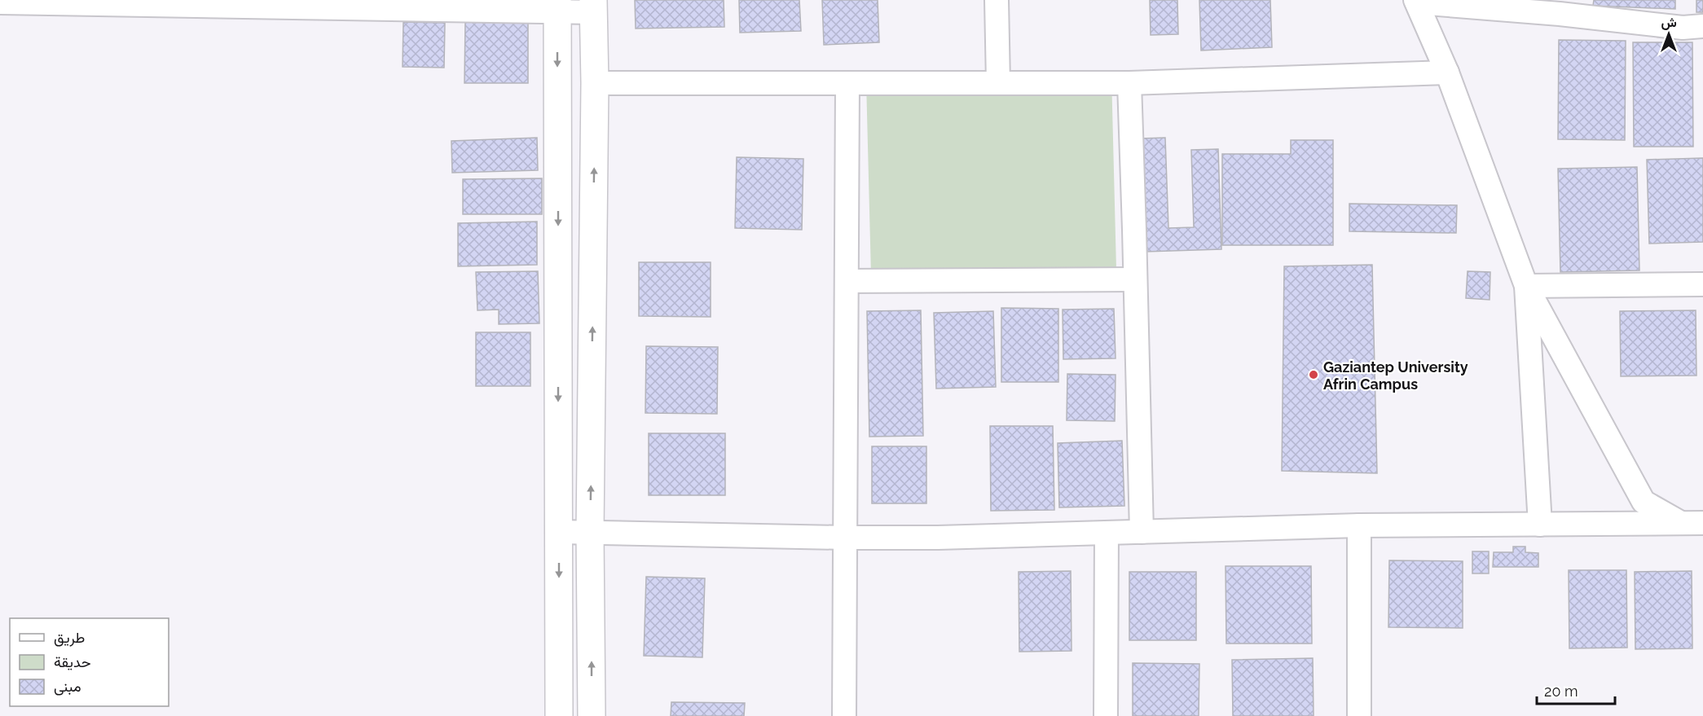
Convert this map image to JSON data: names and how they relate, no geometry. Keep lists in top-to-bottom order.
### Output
{
  "places": ["Gaziantep University Afrin Campus"],
  "legend": ["طريق", "حديقة", "مبنى"],
  "scale_bar": "20 m",
  "north": "top"
}
